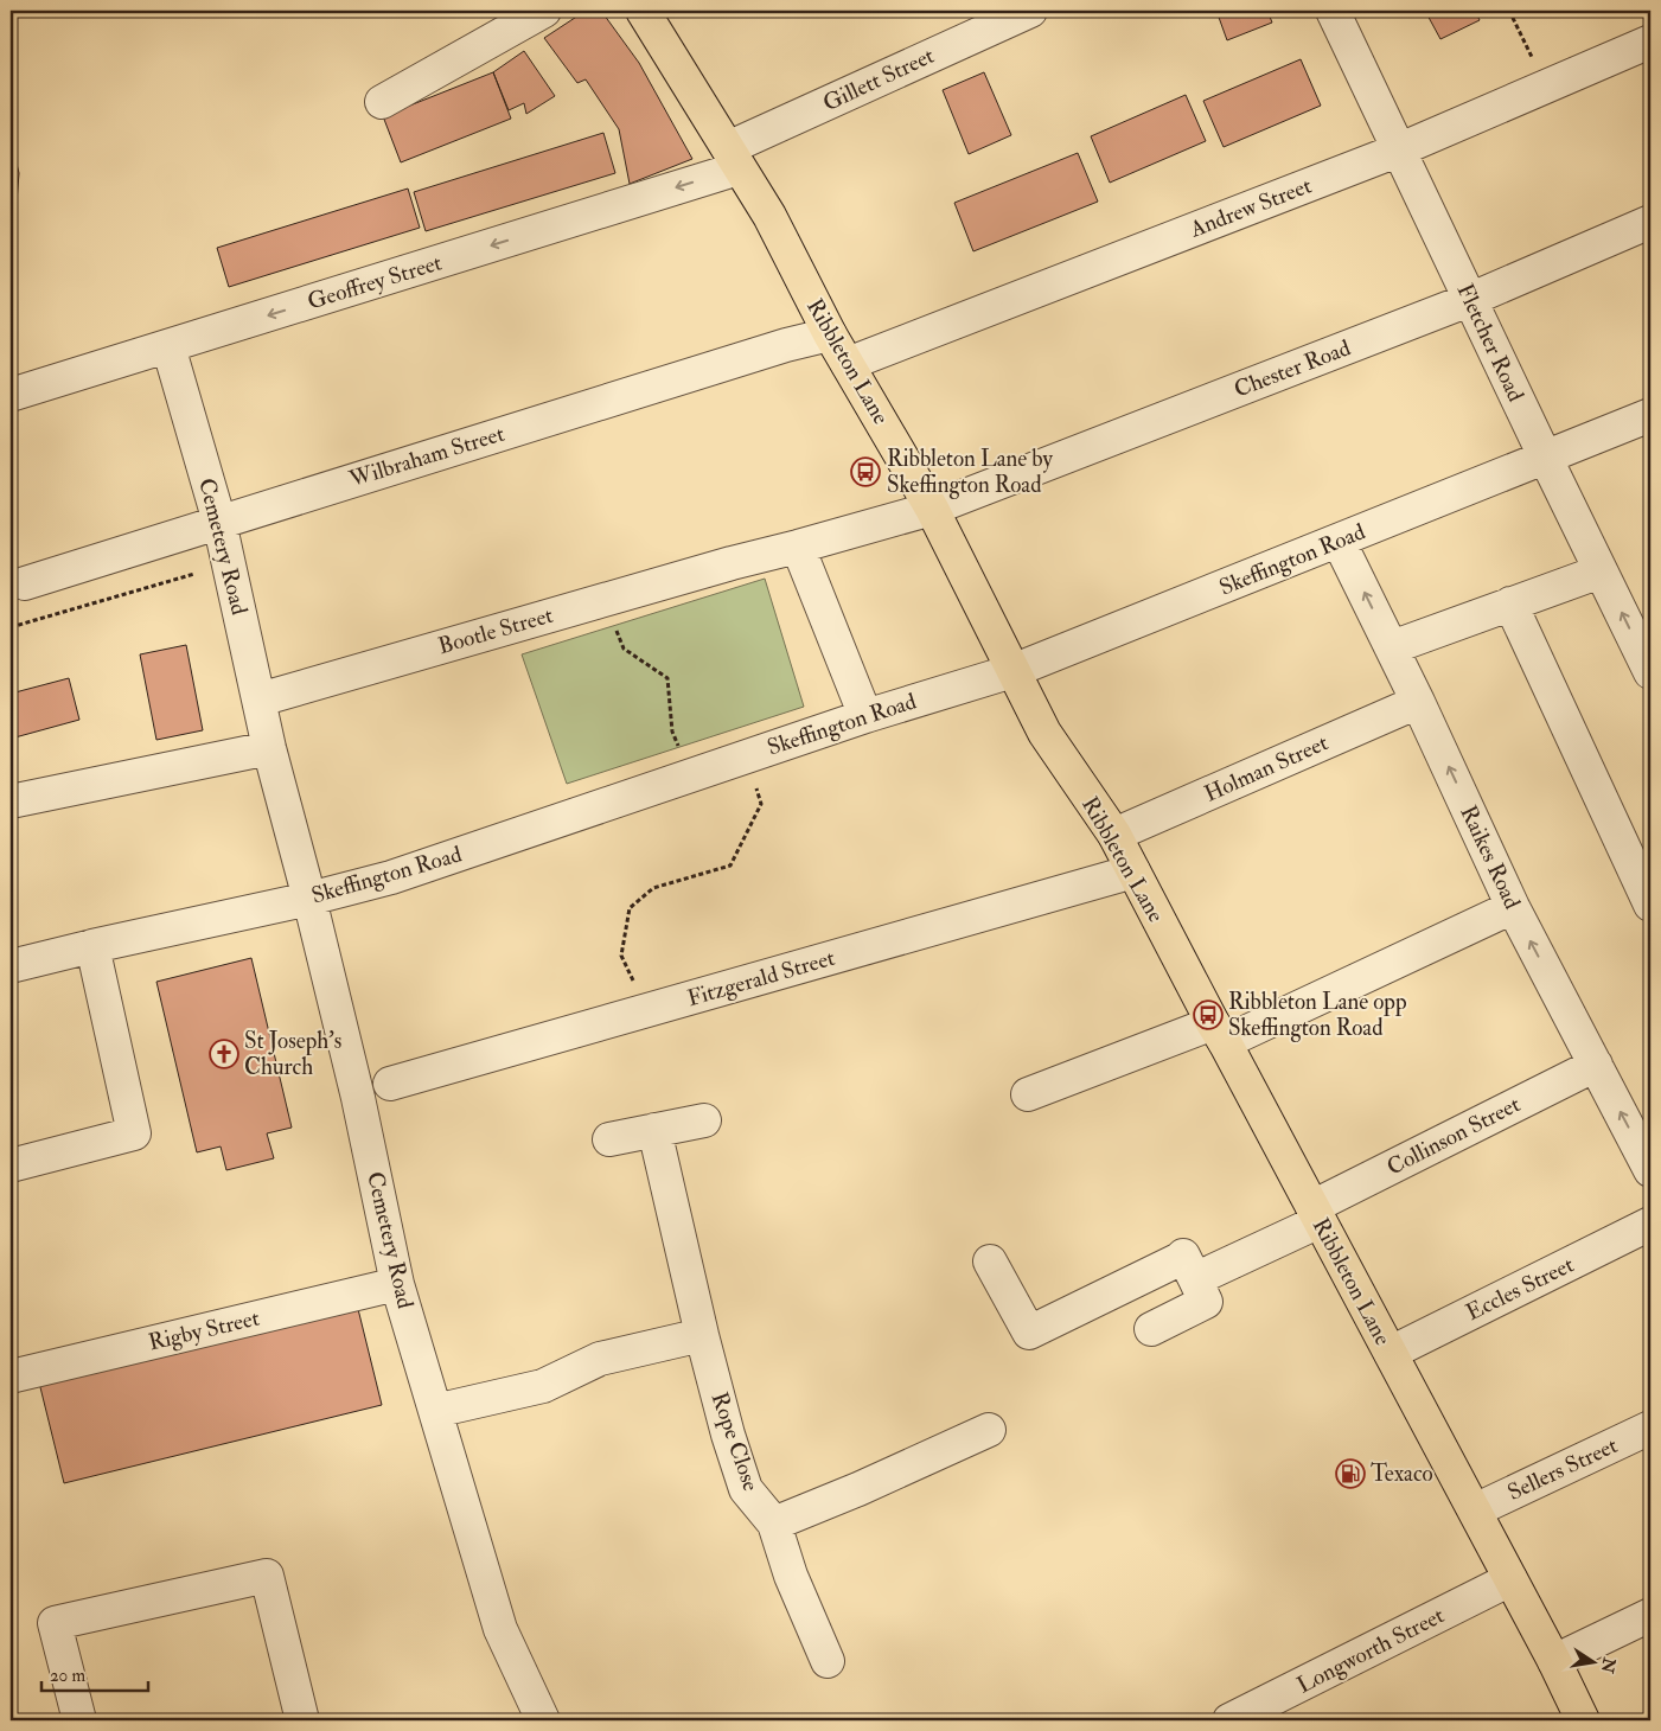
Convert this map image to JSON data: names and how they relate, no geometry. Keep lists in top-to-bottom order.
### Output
{
  "streets": {
    "main road": ["Ribbleton Lane"],
    "street": [
      "Gillett Street",
      "Andrew Street",
      "Geoffrey Street",
      "Fletcher Road",
      "Chester Road",
      "Wilbraham Street",
      "Cemetery Road",
      "Skeffington Road",
      "Bootle Street",
      "Holman Street",
      "Raikes Road",
      "Fitzgerald Street",
      "Collinson Street",
      "Eccles Street",
      "Rigby Street",
      "Rope Close",
      "Sellers Street",
      "Longworth Street"
    ]
  },
  "crossings": [
    ["Gillett Street", "Geoffrey Street"],
    ["Gillett Street", "Ribbleton Lane"],
    ["Andrew Street", "Fletcher Road"],
    ["Andrew Street", "Ribbleton Lane"],
    ["Geoffrey Street", "Ribbleton Lane"],
    ["Geoffrey Street", "Cemetery Road"],
    ["Fletcher Road", "Chester Road"],
    ["Fletcher Road", "Skeffington Road"],
    ["Ribbleton Lane", "Chester Road"],
    ["Ribbleton Lane", "Wilbraham Street"],
    ["Ribbleton Lane", "Skeffington Road"],
    ["Ribbleton Lane", "Bootle Street"],
    ["Ribbleton Lane", "Holman Street"],
    ["Ribbleton Lane", "Fitzgerald Street"],
    ["Ribbleton Lane", "Collinson Street"],
    ["Ribbleton Lane", "Eccles Street"],
    ["Ribbleton Lane", "Sellers Street"],
    ["Ribbleton Lane", "Longworth Street"],
    ["Chester Road", "Bootle Street"],
    ["Wilbraham Street", "Cemetery Road"],
    ["Cemetery Road", "Skeffington Road"],
    ["Cemetery Road", "Bootle Street"],
    ["Cemetery Road", "Rigby Street"],
    ["Skeffington Road", "Raikes Road"],
    ["Holman Street", "Raikes Road"],
    ["Raikes Road", "Collinson Street"]
  ],
  "places": {
    "bus stop": ["Ribbleton Lane by Skeffington Road", "Ribbleton Lane opp Skeffington Road"],
    "church": ["St Joseph's Church"],
    "fuel station": ["Texaco"]
  },
  "scale_bar": "20 m",
  "north": "right"
}
